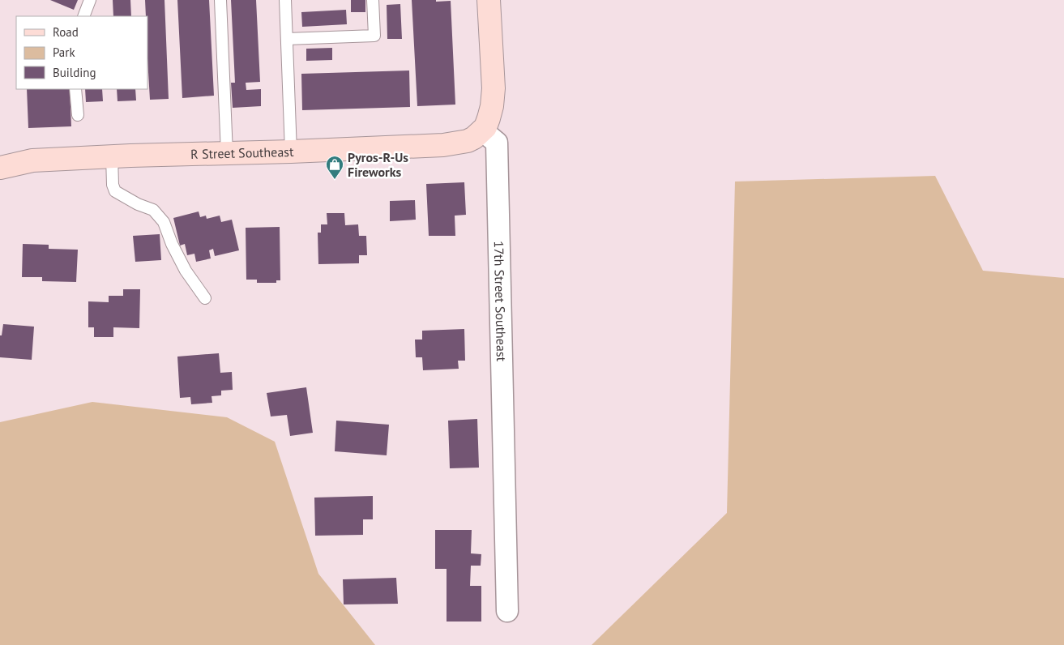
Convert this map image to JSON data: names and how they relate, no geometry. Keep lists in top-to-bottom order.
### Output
{
  "streets": {
    "street": ["R Street Southeast", "17th Street Southeast"]
  },
  "crossings": [
    ["R Street Southeast", "17th Street Southeast"]
  ],
  "places": {
    "shop": ["Pyros-R-Us Fireworks"]
  },
  "legend": ["Road", "Park", "Building"]
}
